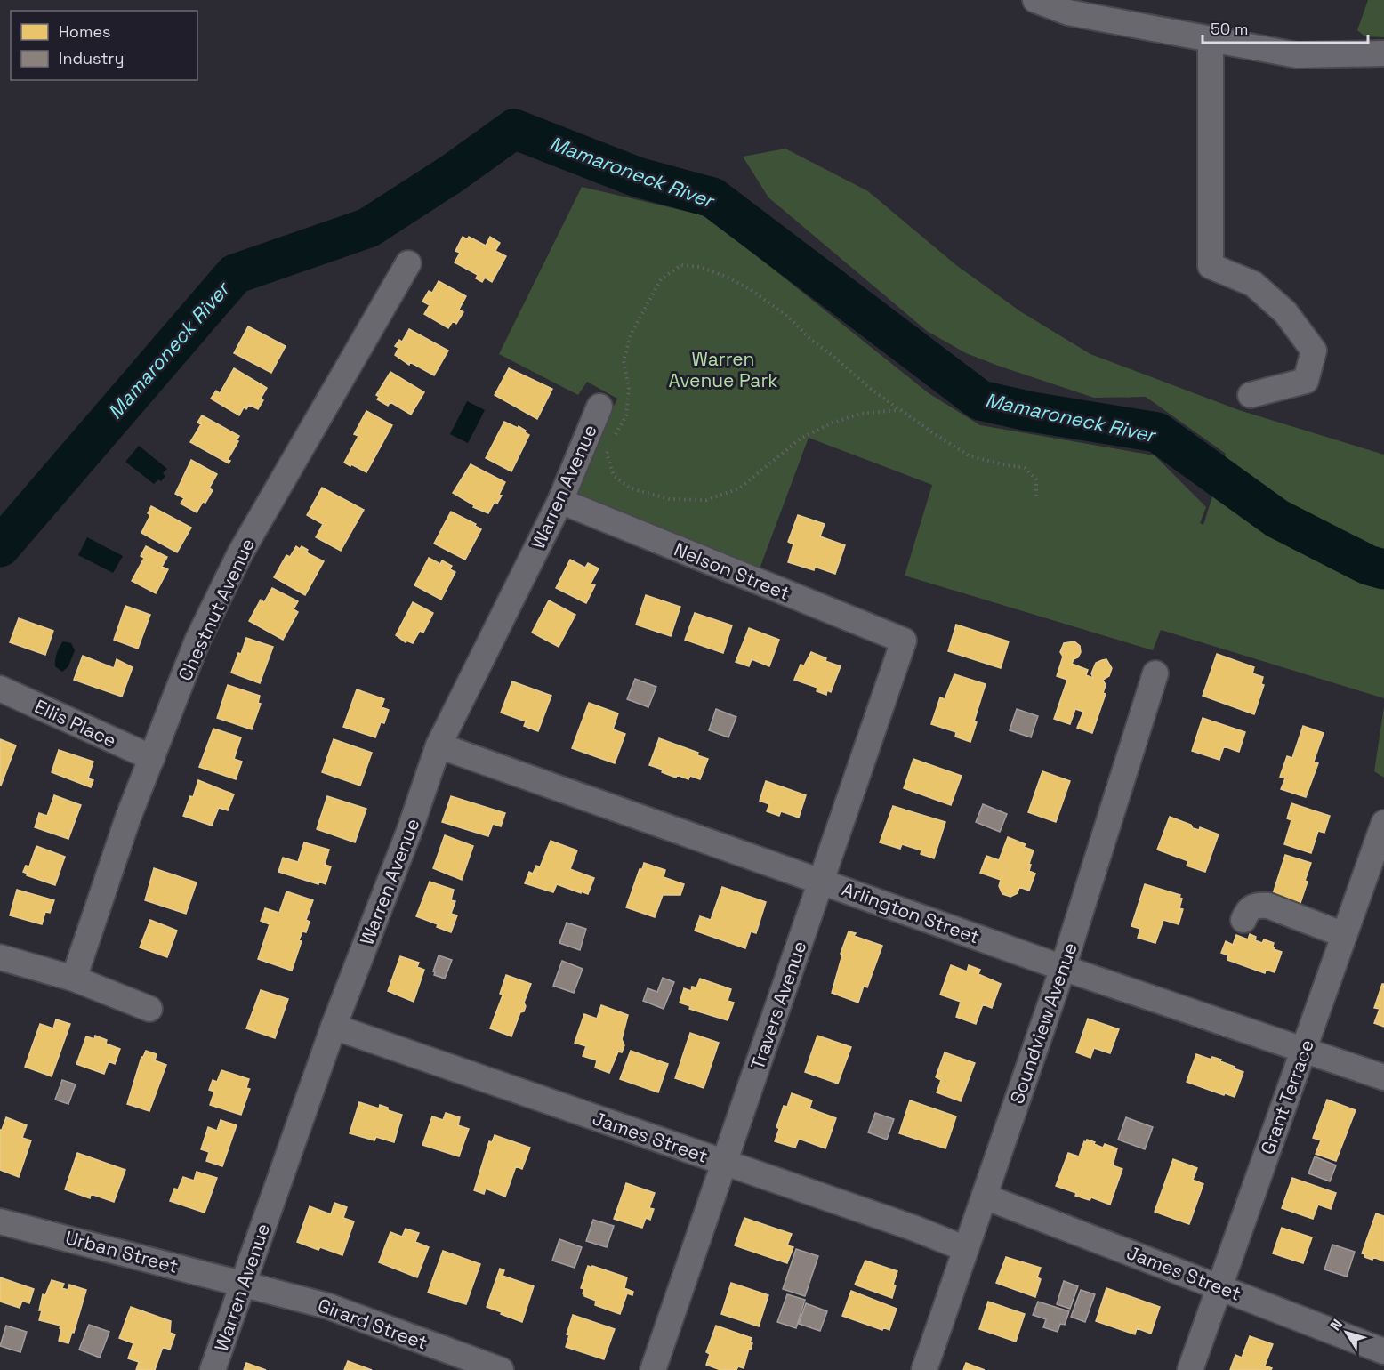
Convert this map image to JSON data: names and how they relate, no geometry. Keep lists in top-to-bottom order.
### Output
{
  "streets": {
    "street": [
      "Warren Avenue",
      "Nelson Street",
      "Chestnut Avenue",
      "Ellis Place",
      "Arlington Street",
      "Travers Avenue",
      "Soundview Avenue",
      "Grant Terrace",
      "James Street",
      "Urban Street",
      "Girard Street"
    ]
  },
  "crossings": [
    ["Warren Avenue", "Nelson Street"],
    ["Warren Avenue", "Arlington Street"],
    ["Warren Avenue", "James Street"],
    ["Warren Avenue", "Urban Street"],
    ["Warren Avenue", "Girard Street"],
    ["Nelson Street", "Travers Avenue"],
    ["Chestnut Avenue", "Ellis Place"],
    ["Arlington Street", "Travers Avenue"],
    ["Arlington Street", "Soundview Avenue"],
    ["Arlington Street", "Grant Terrace"],
    ["Travers Avenue", "James Street"],
    ["Soundview Avenue", "James Street"],
    ["Grant Terrace", "James Street"],
    ["Urban Street", "Girard Street"]
  ],
  "water": ["Mamaroneck River"],
  "parks": ["Warren Avenue Park"],
  "legend": ["Homes", "Industry"],
  "scale_bar": "50 m",
  "north": "top left"
}
